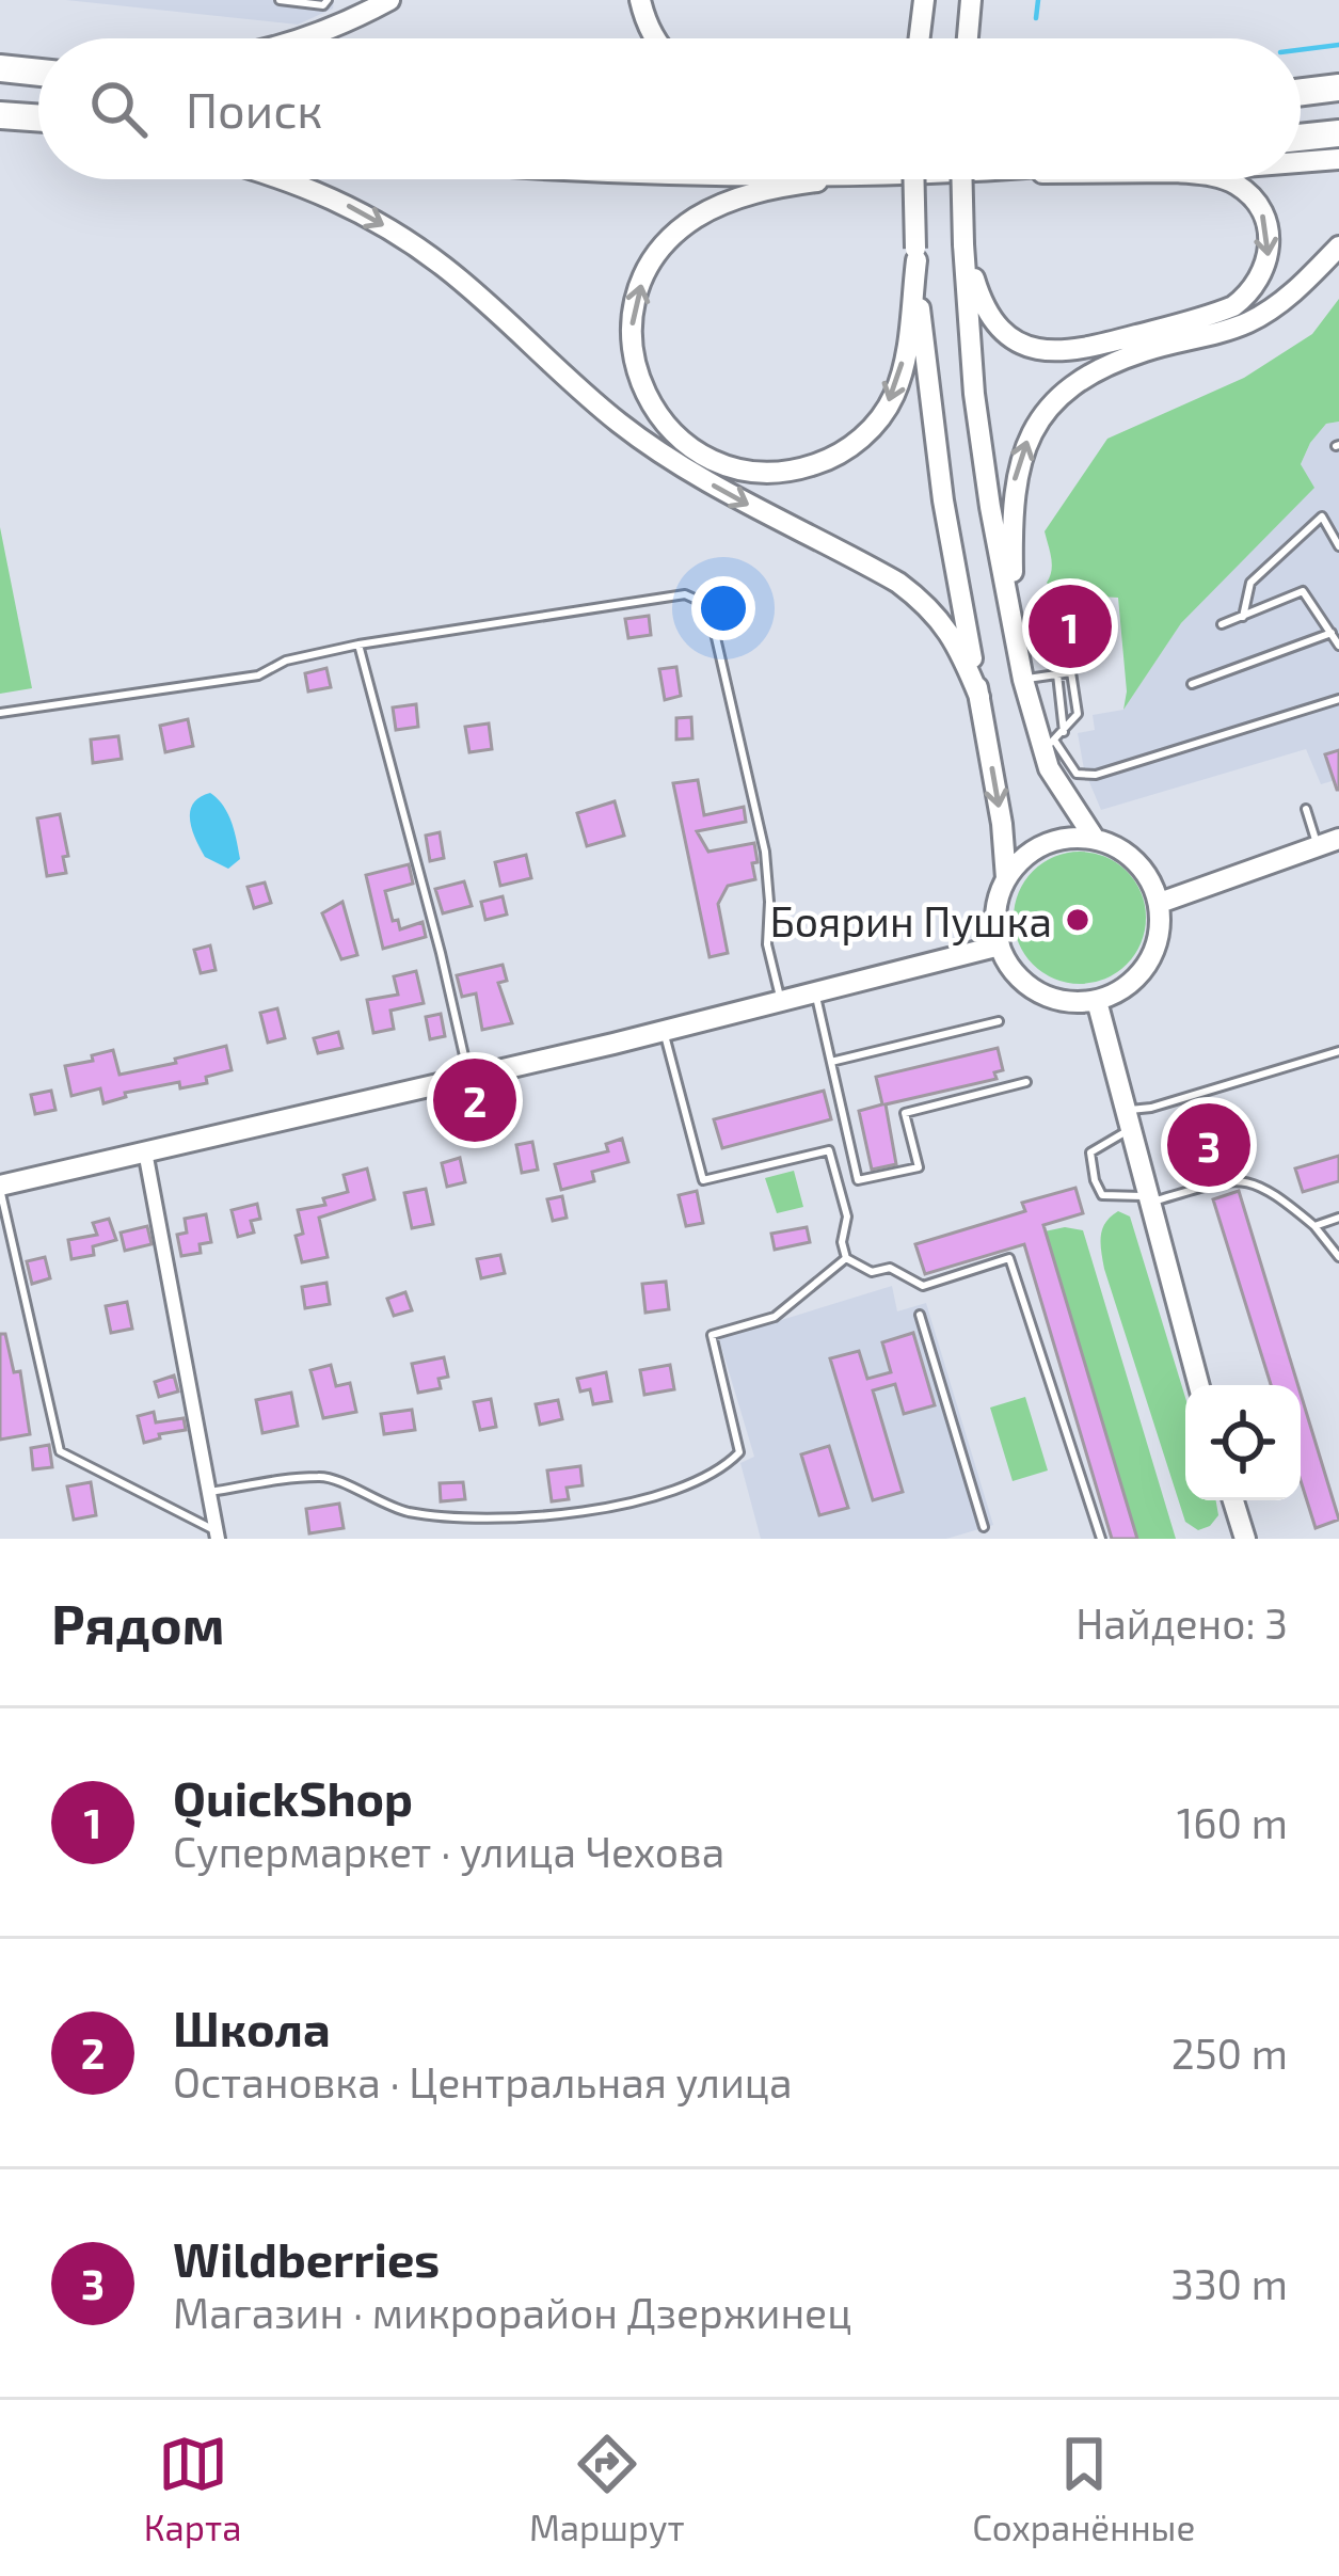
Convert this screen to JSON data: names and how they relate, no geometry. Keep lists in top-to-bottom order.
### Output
{
  "places": ["Боярин Пушка"],
  "page": {
    "search": "Поиск",
    "pins": ["1", "2", "3"],
    "heading": ["Рядом", "Найдено: 3"],
    "list": [
      {
        "mark": "1",
        "name": "QuickShop",
        "note": "Супермаркет · улица Чехова",
        "value": "160 m"
      },
      {
        "mark": "2",
        "name": "Школа",
        "note": "Остановка · Центральная улица",
        "value": "250 m"
      },
      {
        "mark": "3",
        "name": "Wildberries",
        "note": "Магазин · микрорайон Дзержинец",
        "value": "330 m"
      }
    ],
    "nav": ["Карта", "Маршрут", "Сохранённые"]
  }
}
